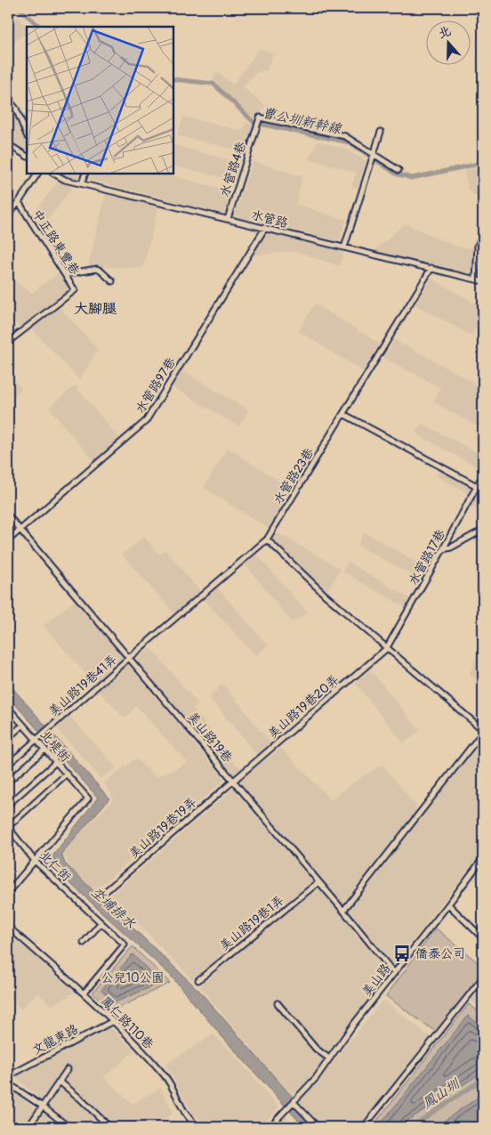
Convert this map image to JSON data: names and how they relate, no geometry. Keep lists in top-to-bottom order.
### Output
{
  "streets": {
    "street": [
      "水管路4巷",
      "水管路",
      "中正路東豐巷",
      "水管路97巷",
      "水管路23巷",
      "水管路17巷",
      "美山路19巷41弄",
      "美山路19巷20弄",
      "美山路19巷",
      "北堤街",
      "美山路19巷19弄",
      "北仁街",
      "美山路19巷1弄",
      "美山路",
      "鳳仁路110巷",
      "文龍東路"
    ]
  },
  "crossings": [
    ["水管路4巷", "水管路"],
    ["水管路", "水管路97巷"],
    ["水管路", "水管路23巷"],
    ["水管路97巷", "美山路19巷"],
    ["水管路23巷", "美山路19巷41弄"],
    ["水管路23巷", "美山路19巷"],
    ["水管路17巷", "美山路19巷20弄"],
    ["美山路19巷41弄", "美山路19巷"],
    ["美山路19巷41弄", "北堤街"],
    ["美山路19巷20弄", "美山路19巷"],
    ["美山路19巷20弄", "美山路19巷19弄"],
    ["美山路19巷", "美山路19巷19弄"],
    ["美山路19巷", "美山路19巷1弄"],
    ["美山路19巷", "美山路"],
    ["北堤街", "北仁街"],
    ["北仁街", "鳳仁路110巷"],
    ["鳳仁路110巷", "文龍東路"]
  ],
  "districts": ["大腳腿"],
  "water": ["曹公圳新幹線", "坔埔排水", "鳳山圳"],
  "parks": ["公兒10公園"],
  "places": {
    "bus stop": ["僑泰公司"]
  },
  "north": "top"
}
